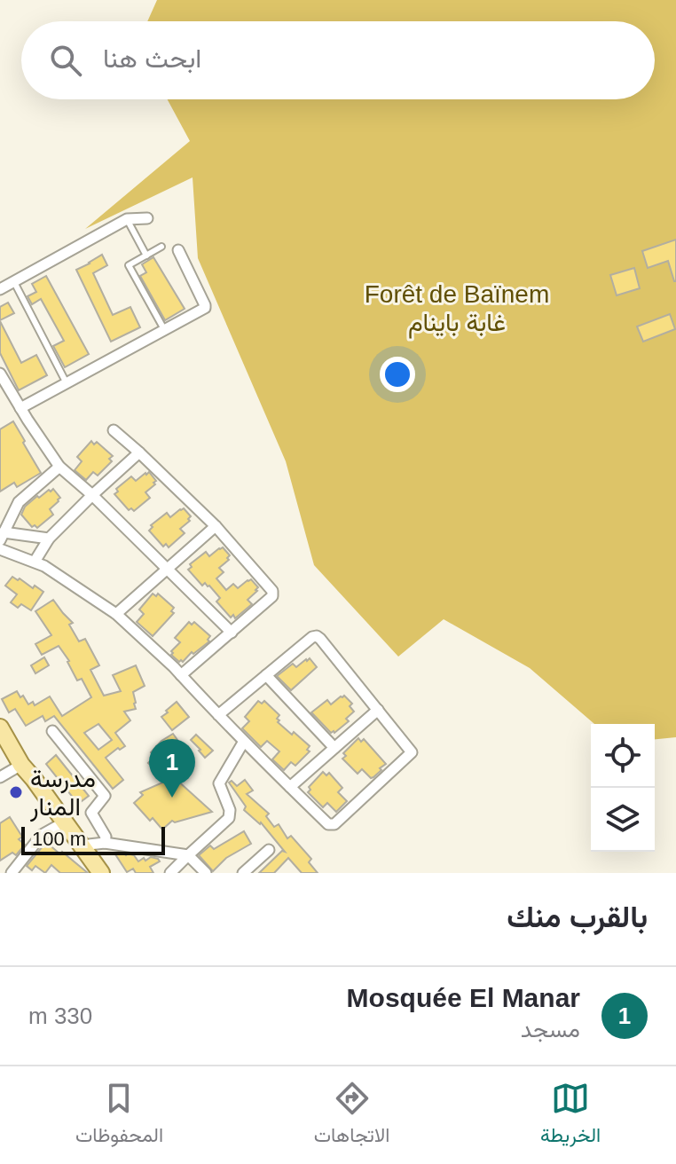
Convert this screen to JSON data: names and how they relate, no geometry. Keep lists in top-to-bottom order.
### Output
{
  "parks": ["Forêt de Baïnem غابة باينام"],
  "places": ["مدرسة المنار"],
  "scale_bar": "100 m",
  "page": {
    "search": "ابحث هنا",
    "pins": "1",
    "scale": "100 m",
    "heading": "بالقرب منك",
    "list": [
      {
        "mark": "1",
        "name": "Mosquée El Manar",
        "note": "مسجد",
        "value": "330 m"
      }
    ],
    "nav": ["الخريطة", "الاتجاهات", "المحفوظات"]
  }
}
